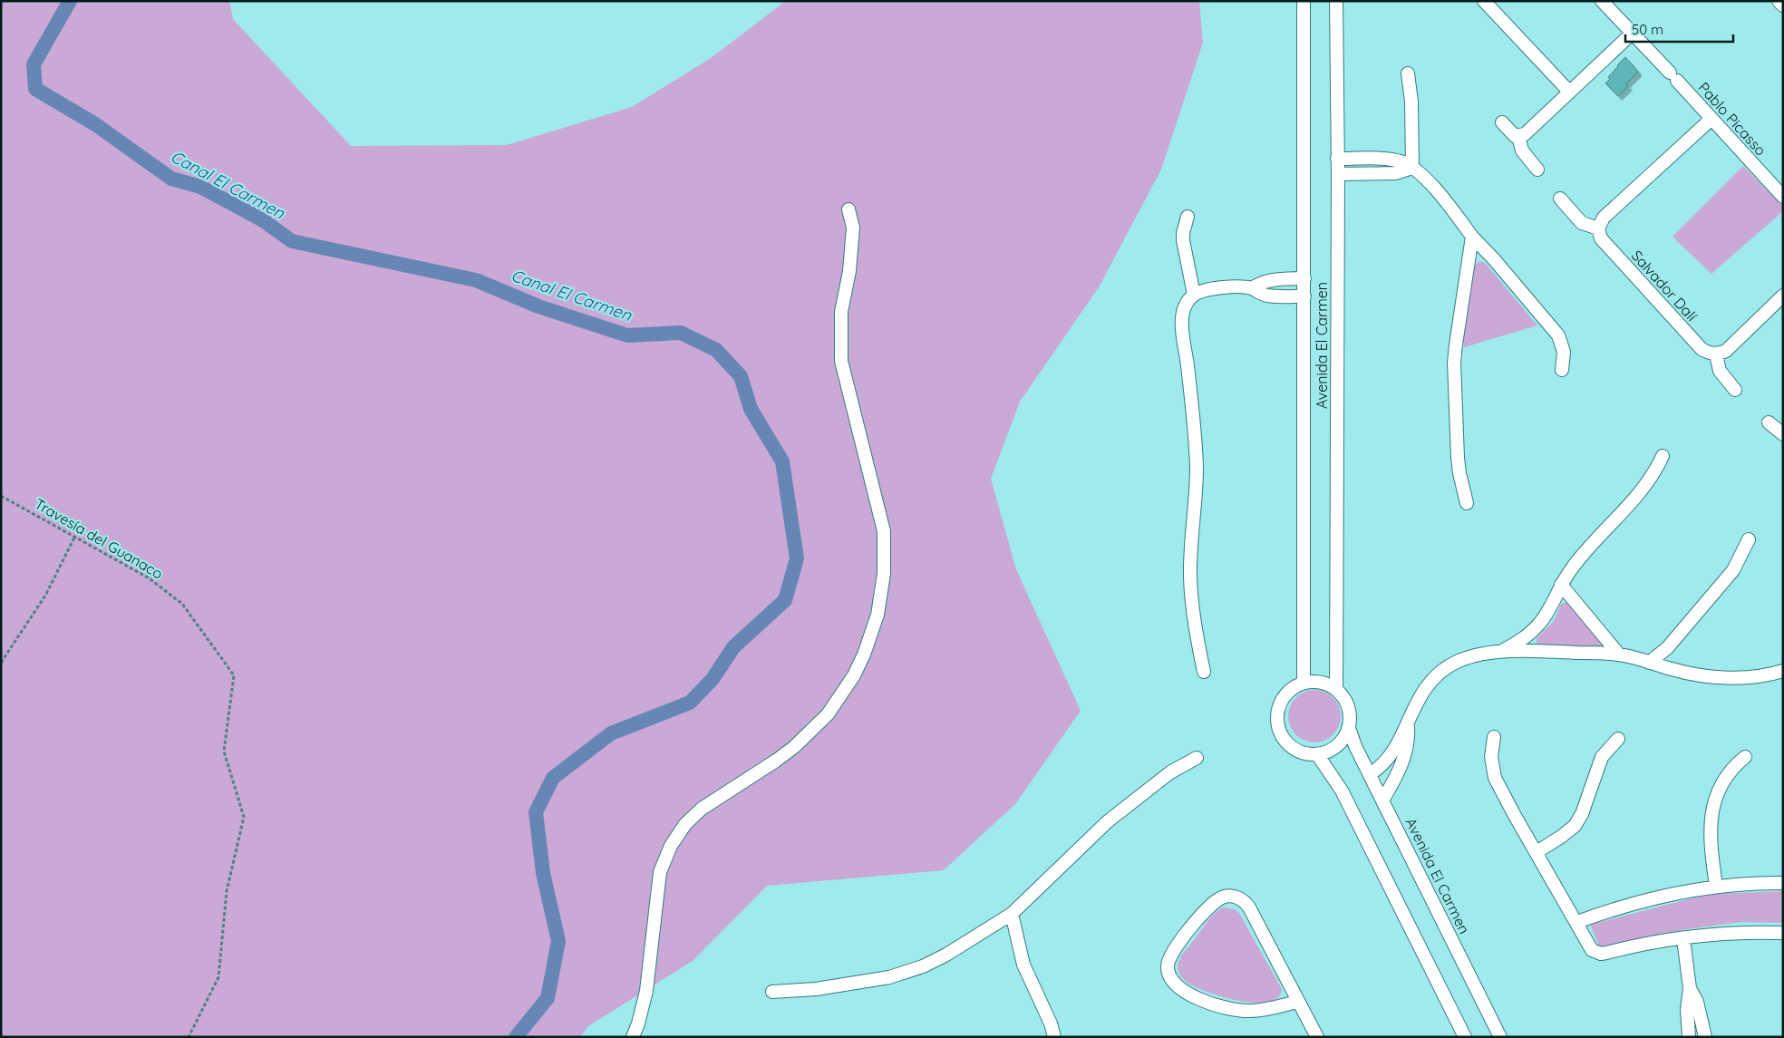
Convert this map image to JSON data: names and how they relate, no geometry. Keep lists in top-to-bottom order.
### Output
{
  "streets": {
    "street": ["Pablo Picasso", "Salvador Dalí", "Avenida El Carmen"],
    "path": ["Travesía del Guanaco"]
  },
  "water": ["Canal El Carmen"],
  "scale_bar": "50 m"
}
